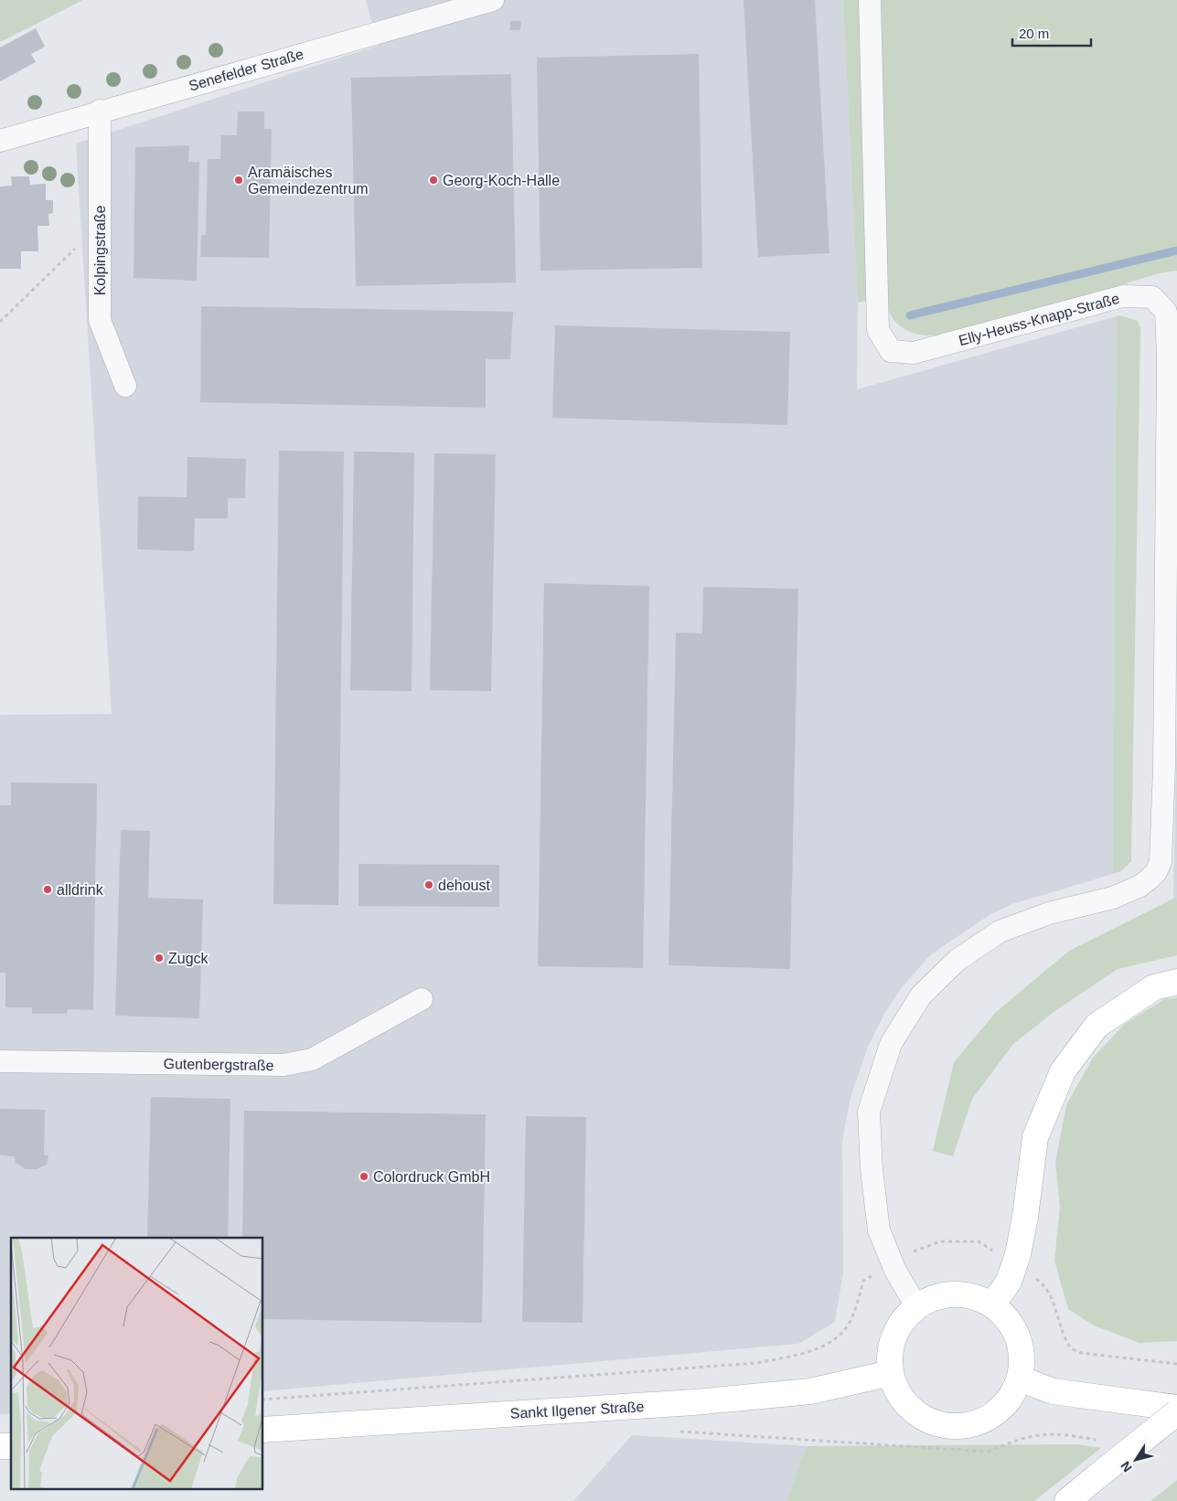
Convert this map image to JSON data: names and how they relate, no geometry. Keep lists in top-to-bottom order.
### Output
{
  "streets": {
    "street": [
      "Senefelder Straße",
      "Kolpingstraße",
      "Elly-Heuss-Knapp-Straße",
      "Gutenbergstraße",
      "Sankt Ilgener Straße"
    ]
  },
  "crossings": [
    ["Senefelder Straße", "Kolpingstraße"],
    ["Elly-Heuss-Knapp-Straße", "Sankt Ilgener Straße"]
  ],
  "places": [
    "Aramäisches Gemeindezentrum",
    "Georg-Koch-Halle",
    "dehoust",
    "alldrink",
    "Zugck",
    "Colordruck GmbH"
  ],
  "scale_bar": "20 m",
  "north": "bottom left"
}
